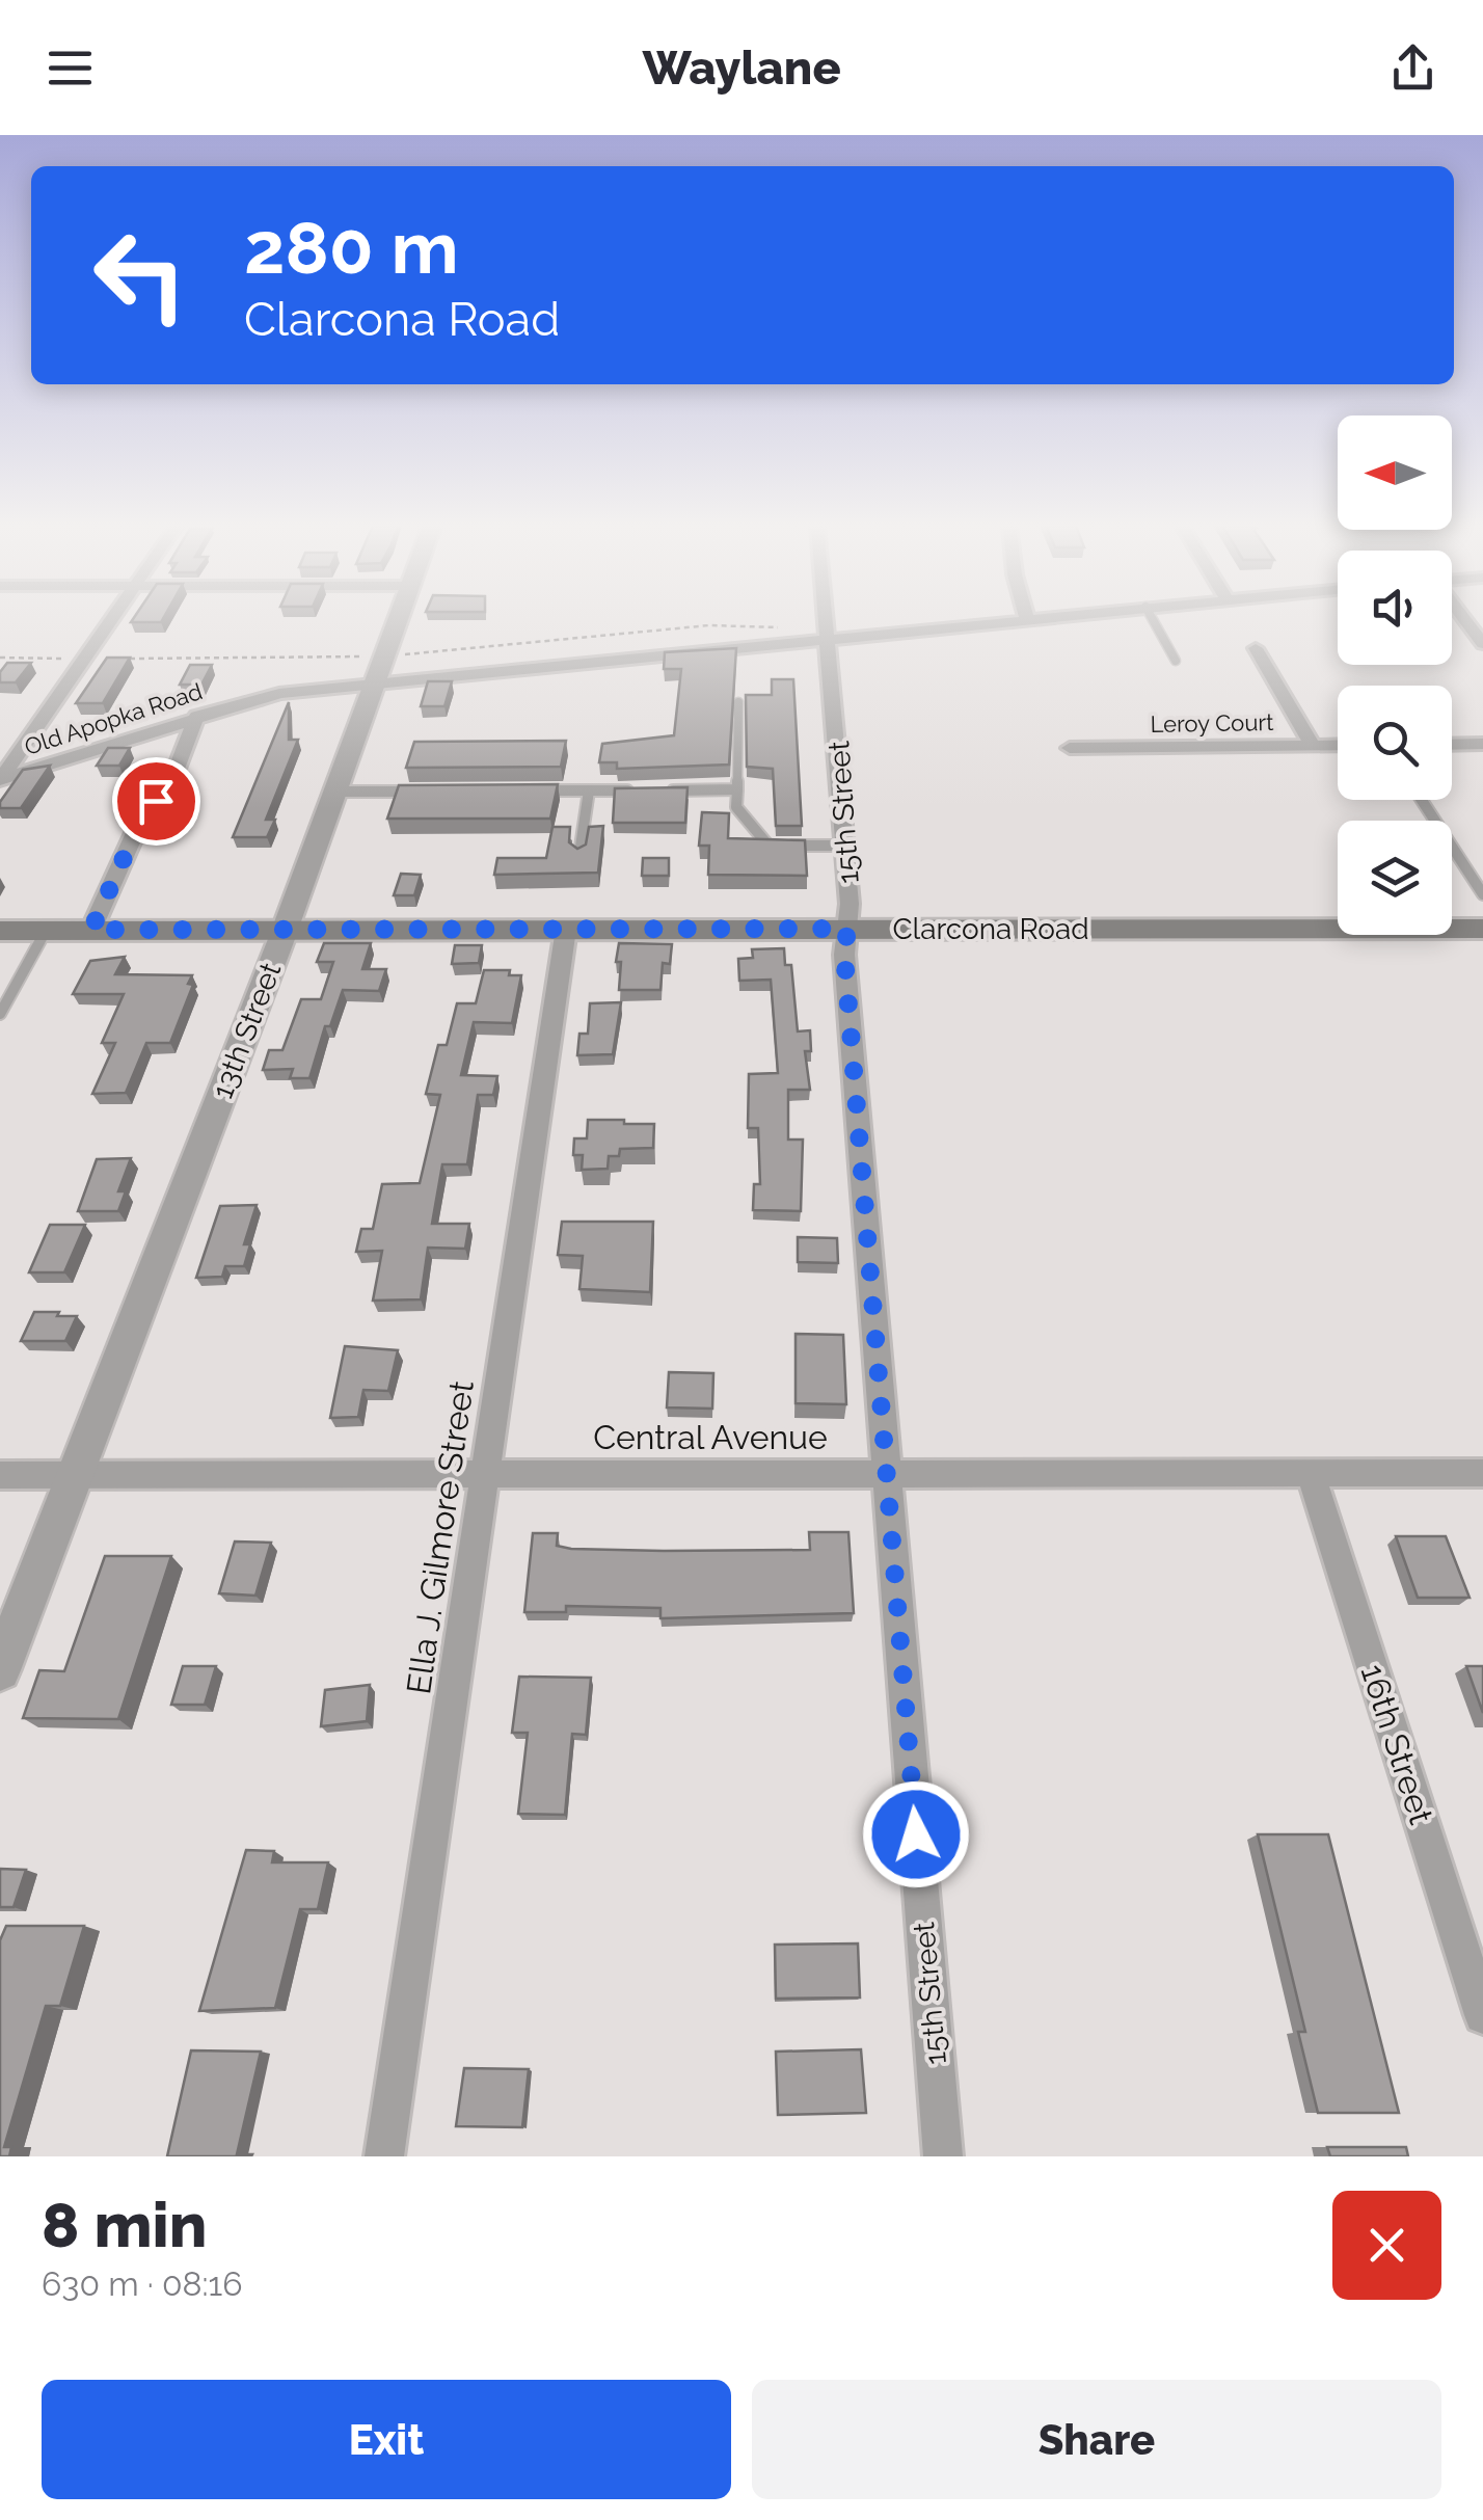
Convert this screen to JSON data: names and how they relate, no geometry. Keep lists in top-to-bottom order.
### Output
{
  "streets": {
    "main road": ["Clarcona Road"],
    "street": [
      "Old Apopka Road",
      "Leroy Court",
      "15th Street",
      "13th Street",
      "Central Avenue",
      "Ella J. Gilmore Street",
      "16th Street"
    ]
  },
  "crossings": [
    ["Old Apopka Road", "15th Street"],
    ["Old Apopka Road", "13th Street"],
    ["15th Street", "Clarcona Road"],
    ["15th Street", "Central Avenue"],
    ["Clarcona Road", "13th Street"],
    ["Clarcona Road", "Ella J. Gilmore Street"],
    ["13th Street", "Central Avenue"],
    ["Central Avenue", "Ella J. Gilmore Street"],
    ["Central Avenue", "16th Street"]
  ],
  "north": "left",
  "page": {
    "header": "Waylane",
    "turn": ["280 m", "Clarcona Road"],
    "heading": ["8 min", "630 m · 08:16"],
    "buttons": ["Exit", "Share"]
  }
}
